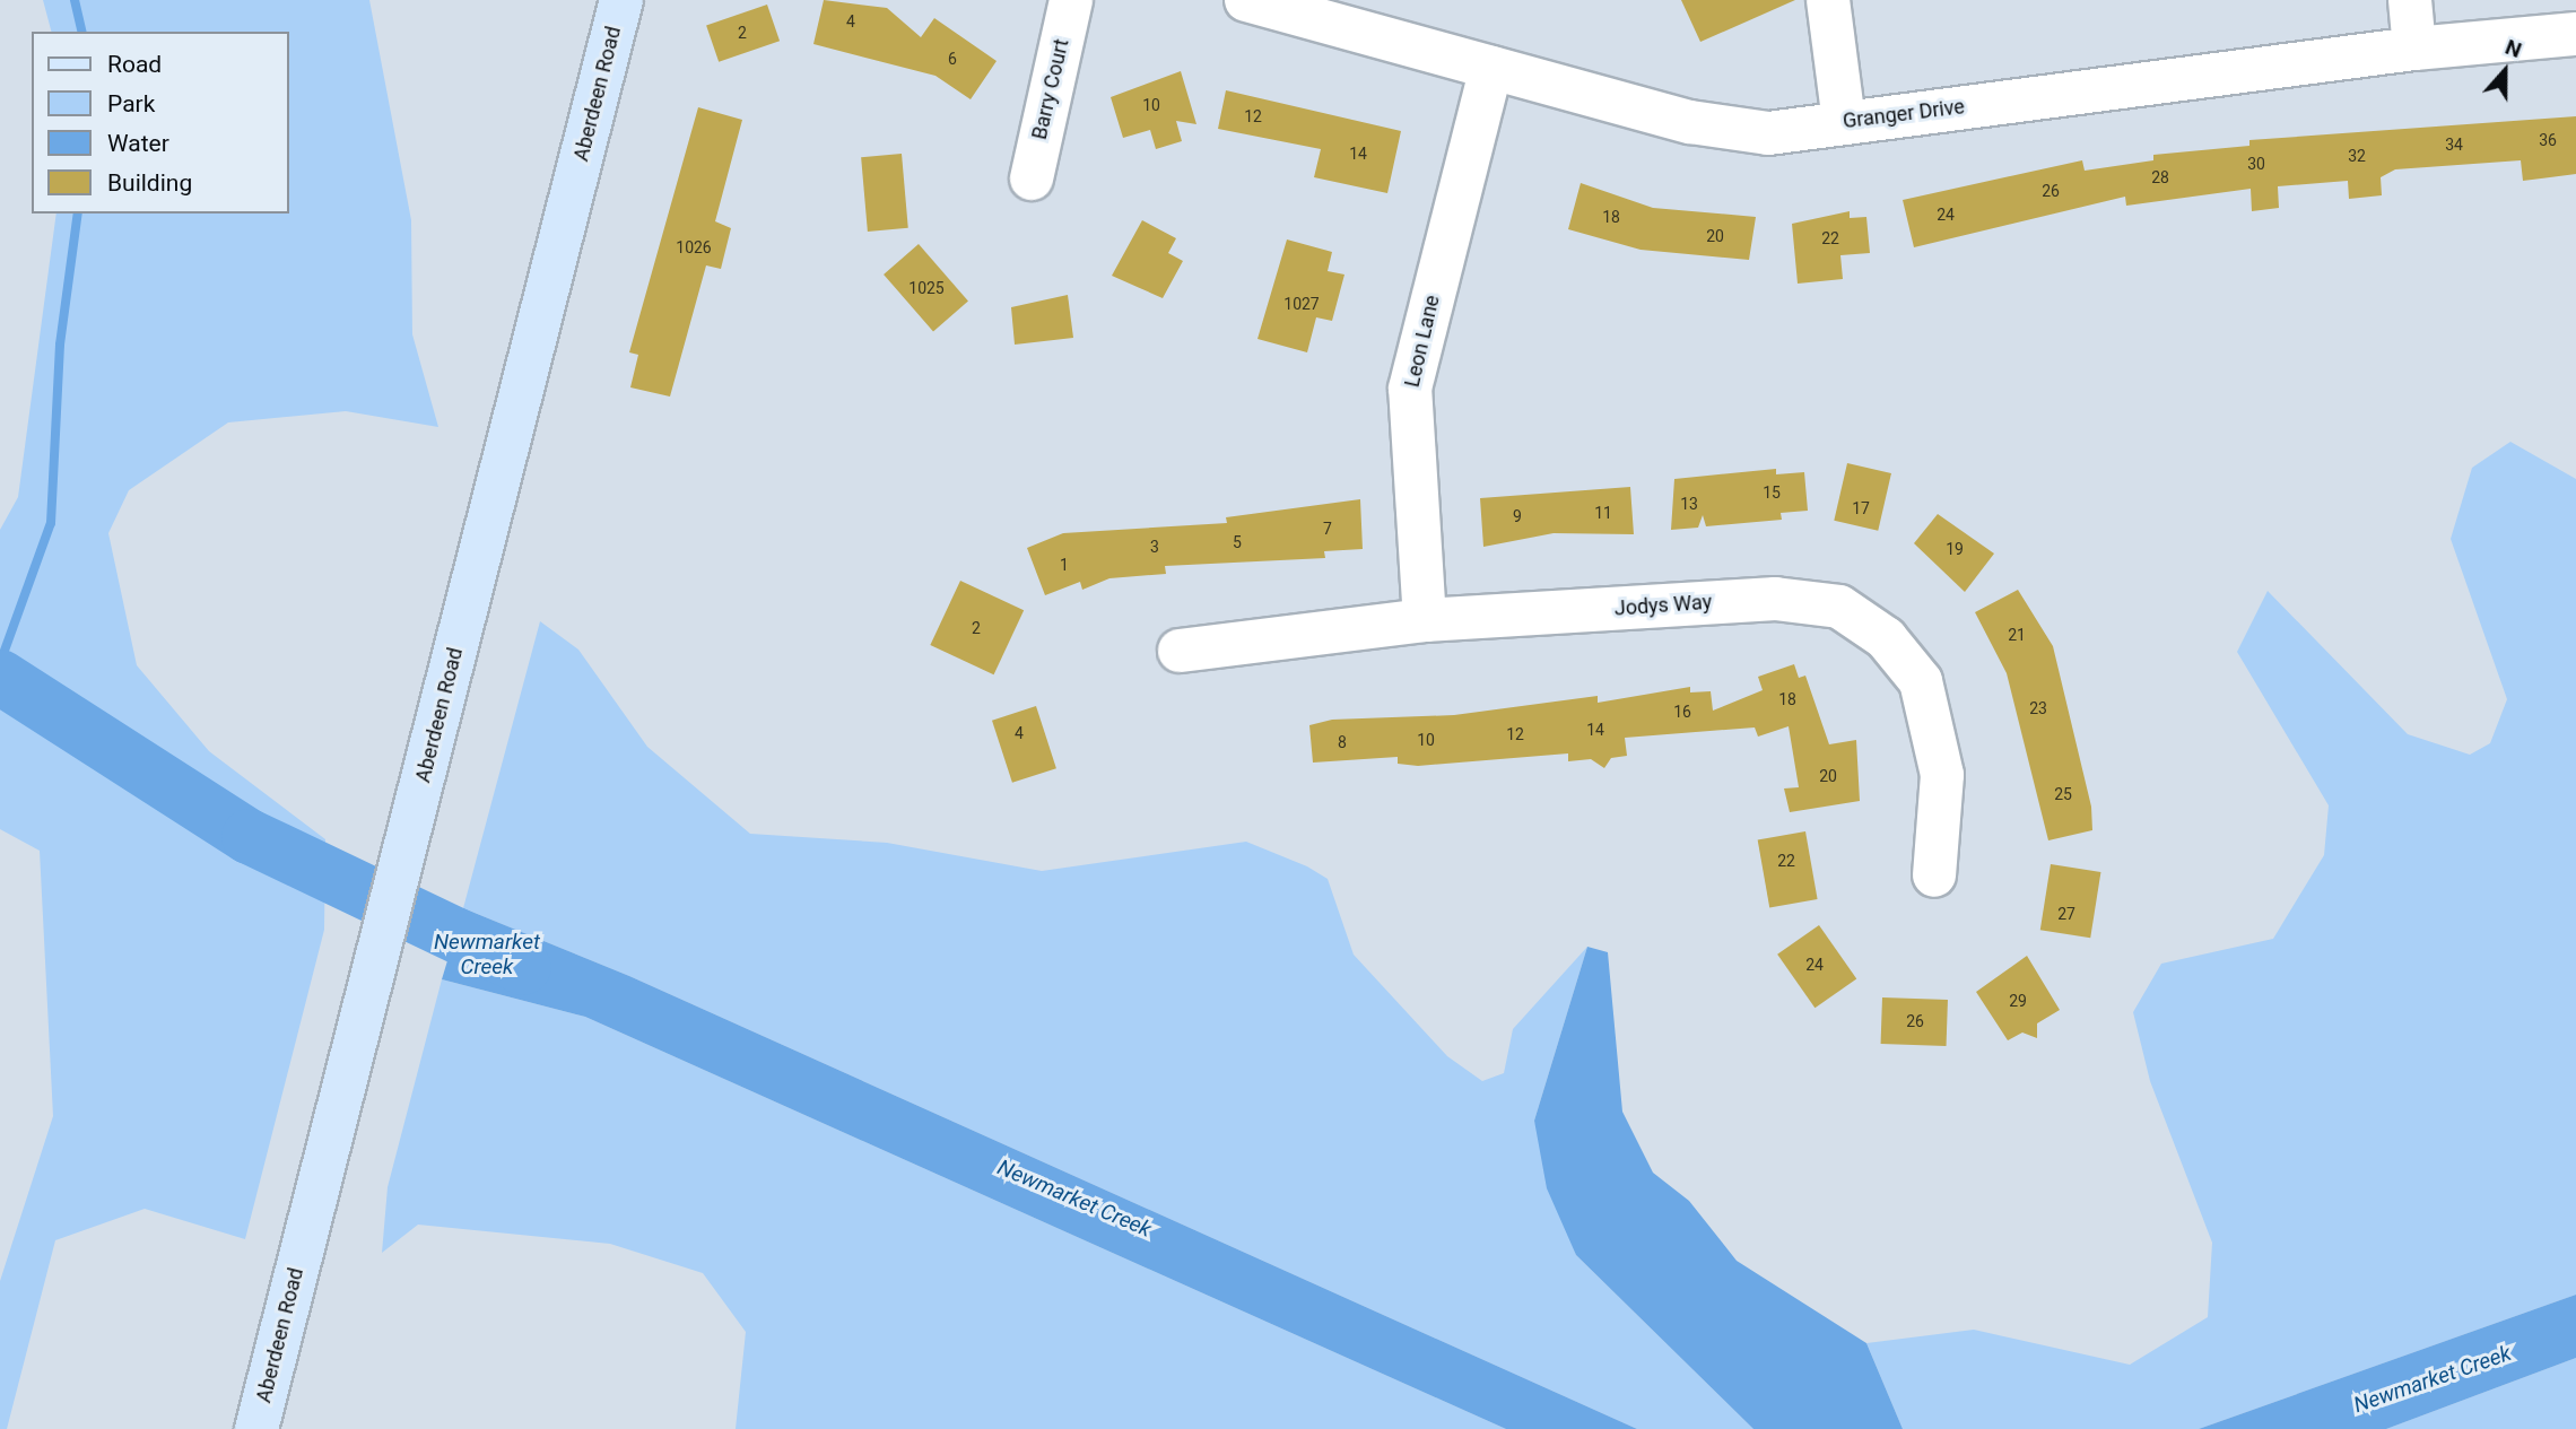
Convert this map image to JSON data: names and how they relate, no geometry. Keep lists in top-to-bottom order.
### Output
{
  "streets": {
    "main road": ["Aberdeen Road"],
    "street": [
      "Barry Court",
      "Granger Drive",
      "Leon Lane",
      "Jodys Way"
    ]
  },
  "crossings": [
    ["Granger Drive", "Leon Lane"],
    ["Leon Lane", "Jodys Way"]
  ],
  "water": ["Newmarket Creek"],
  "house_numbers": [
    "4",
    "2",
    "6",
    "10",
    "12",
    "36",
    "34",
    "14",
    "32",
    "30",
    "28",
    "26",
    "24",
    "18",
    "20",
    "22",
    "1026",
    "1025",
    "1027",
    "15",
    "13",
    "17",
    "11",
    "9",
    "7",
    "5",
    "3",
    "19",
    "1",
    "2",
    "21",
    "18",
    "23",
    "16",
    "14",
    "4",
    "12",
    "10",
    "8",
    "20",
    "25",
    "22",
    "27",
    "24",
    "29",
    "26"
  ],
  "legend": [
    "Road",
    "Park",
    "Water",
    "Building"
  ],
  "north": "top"
}
